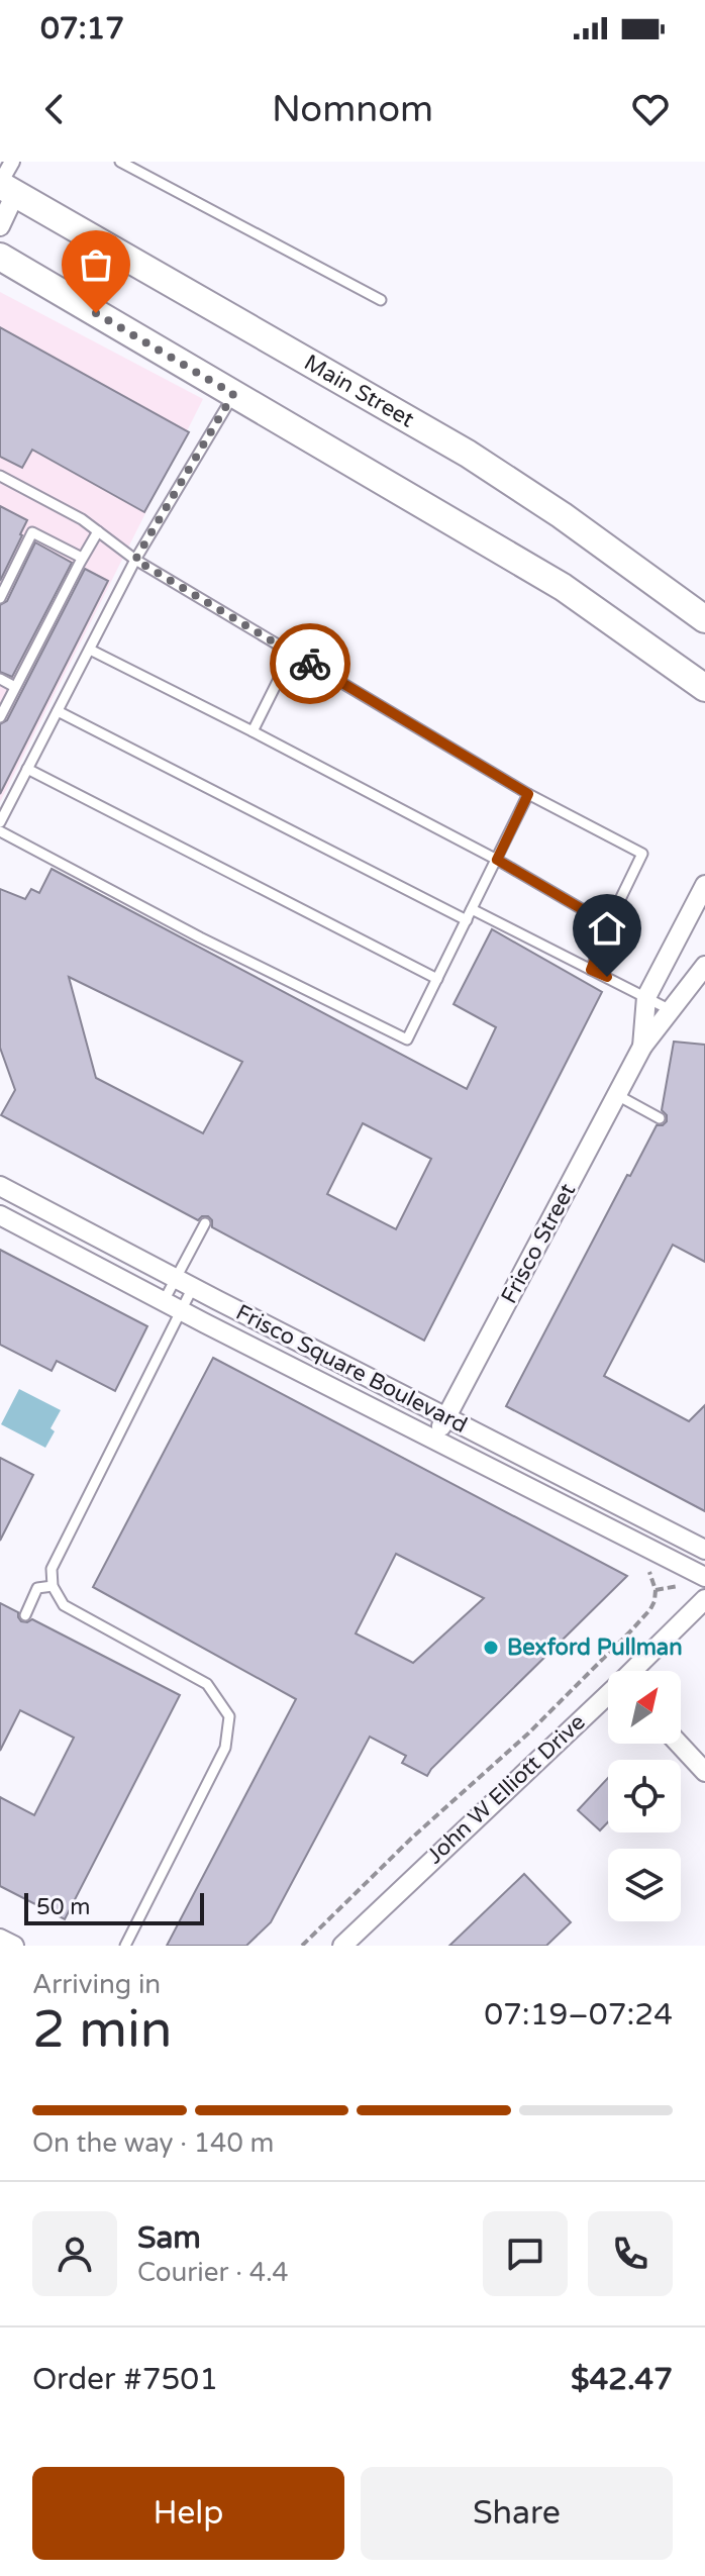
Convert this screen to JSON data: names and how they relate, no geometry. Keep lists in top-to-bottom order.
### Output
{
  "streets": {
    "main road": ["Main Street"],
    "street": ["Frisco Street", "Frisco Square Boulevard", "John W Elliott Drive"]
  },
  "crossings": [
    ["Frisco Street", "Frisco Square Boulevard"]
  ],
  "places": ["Bexford Pullman"],
  "scale_bar": "50 m",
  "north": "top right",
  "page": {
    "status": "07:17",
    "header": "Nomnom",
    "scale": "50 m",
    "heading": ["2 min", "Arriving in", "07:19–07:24"],
    "panel": [
      "Sam",
      "Courier · 4.4",
      "Order #7501",
      "$42.47"
    ],
    "bar": "On the way · 140 m",
    "buttons": ["Help", "Share"]
  }
}
